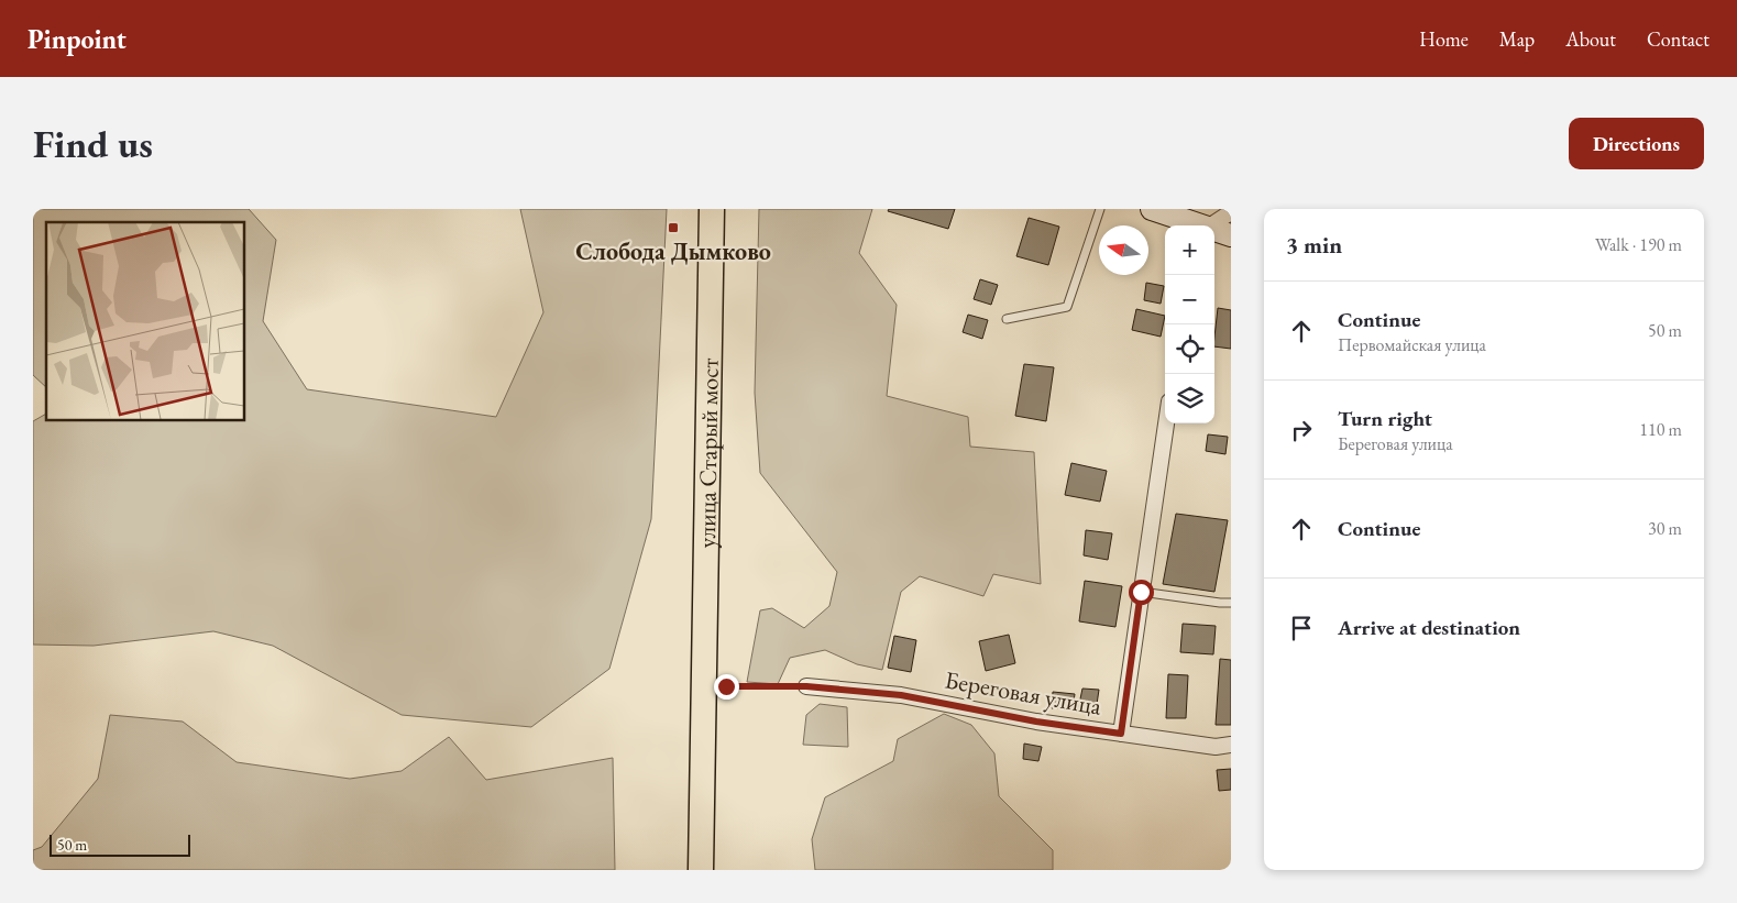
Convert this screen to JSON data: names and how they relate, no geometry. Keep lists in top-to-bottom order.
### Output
{
  "streets": {
    "main road": ["улица Старый мост"],
    "street": ["Береговая улица"]
  },
  "places": {
    "transit": ["Слобода Дымково"]
  },
  "scale_bar": "50 m",
  "north": "left",
  "page": {
    "header": "Pinpoint",
    "nav": [
      "Home",
      "Map",
      "About",
      "Contact"
    ],
    "buttons": "Directions",
    "title": "Find us",
    "heading": ["3 min", "Walk · 190 m"],
    "map_buttons": ["+", "−"],
    "list": [
      ["Continue", "Первомайская улица", "50 m"],
      ["Turn right", "Береговая улица", "110 m"],
      ["Continue", "30 m"],
      "Arrive at destination"
    ],
    "scale": "50 m"
  }
}
